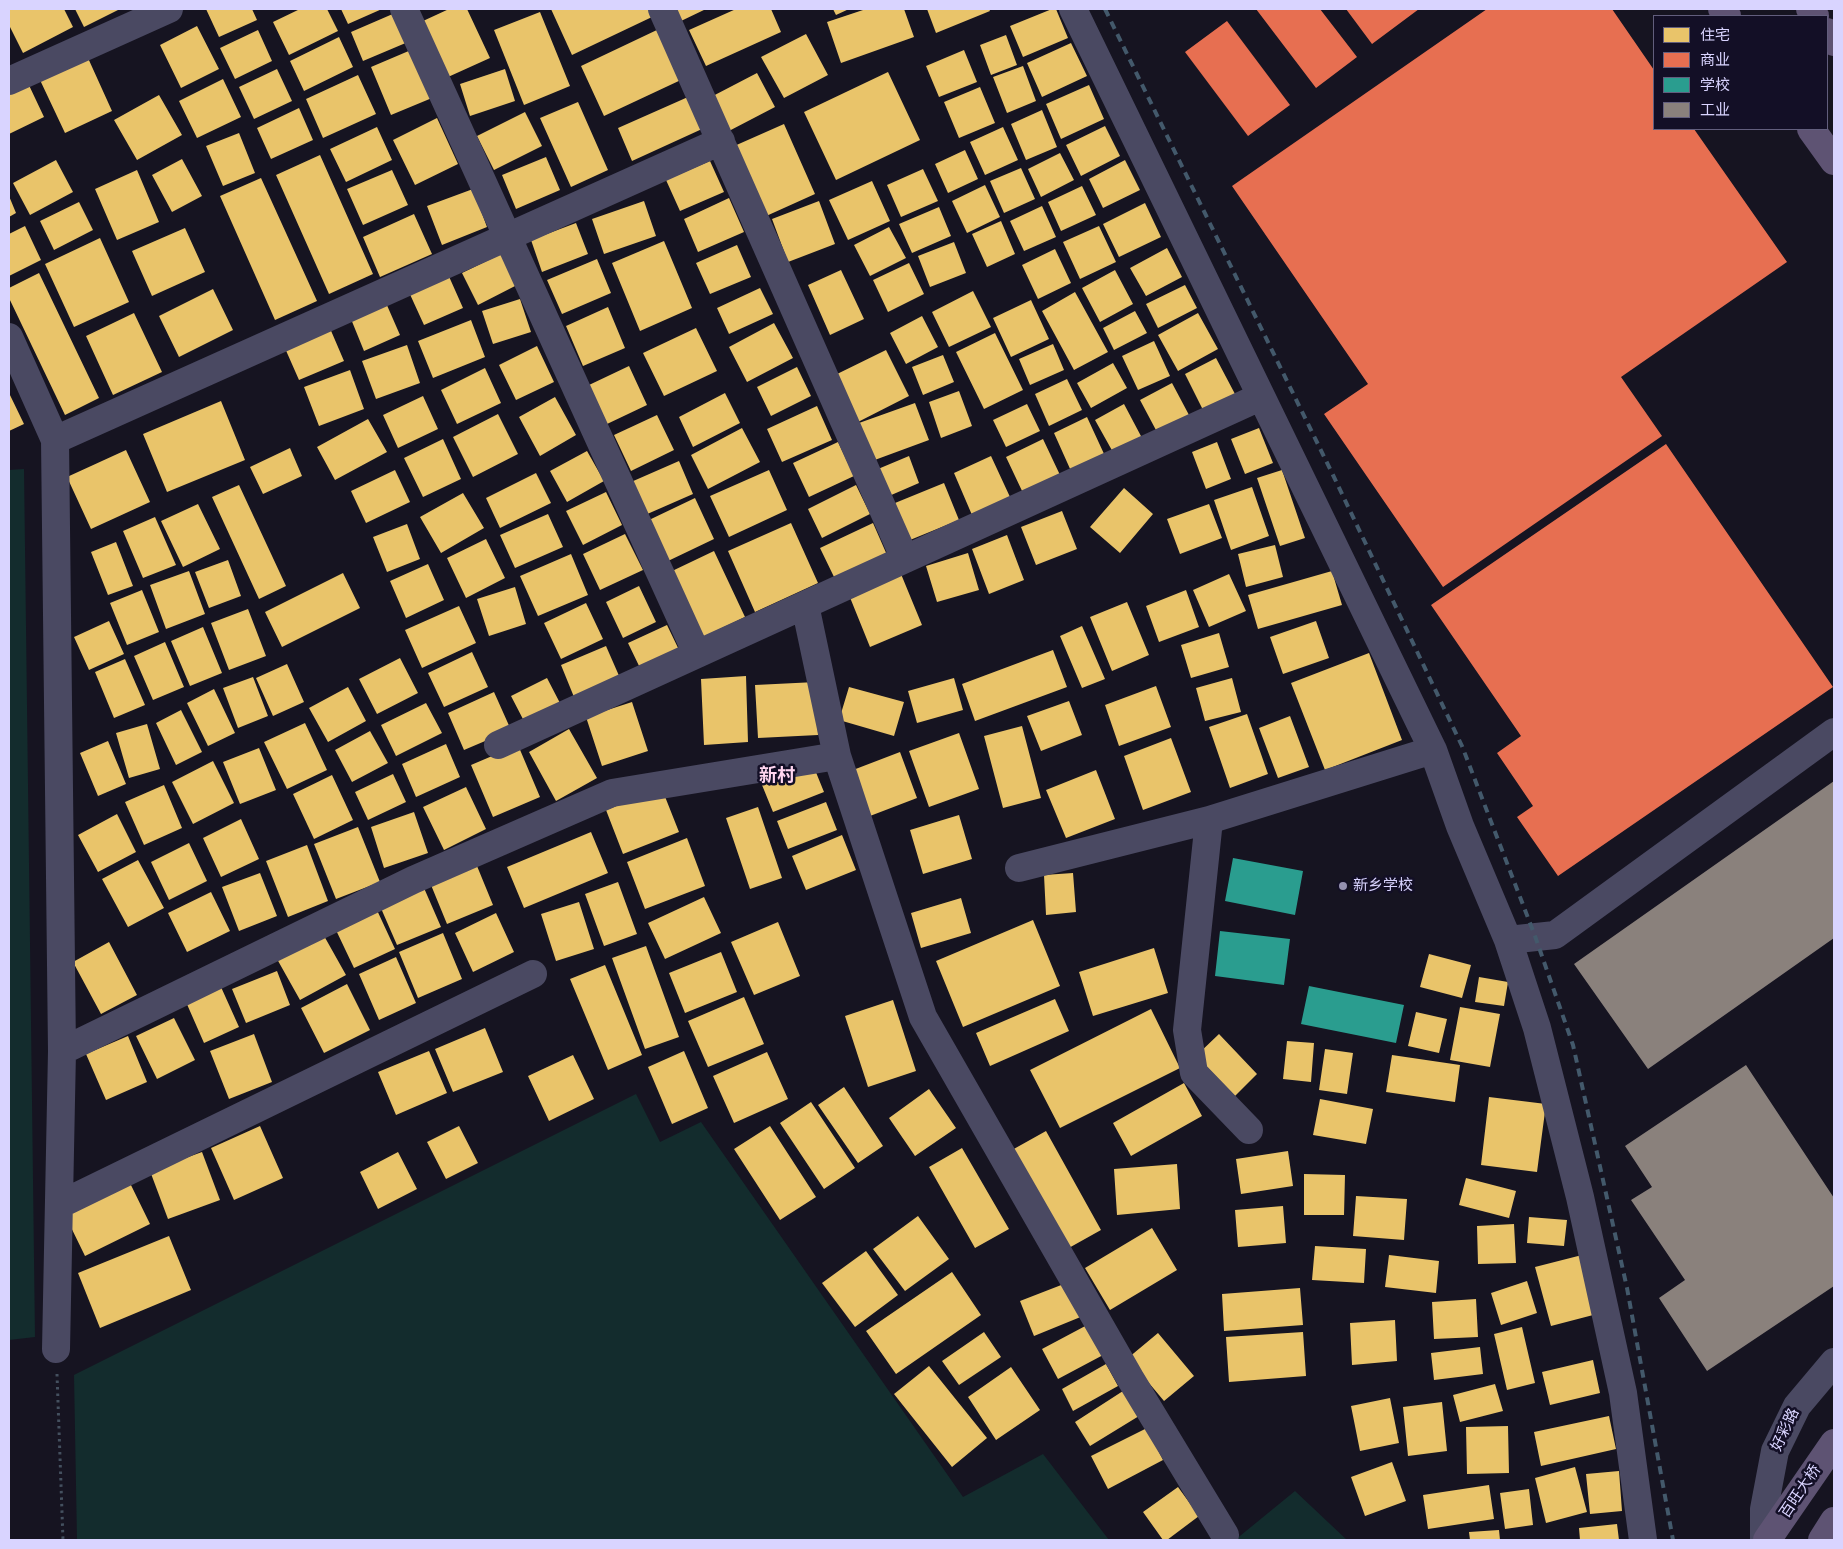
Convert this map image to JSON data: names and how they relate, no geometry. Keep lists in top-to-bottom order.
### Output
{
  "streets": {
    "main road": ["百旺大桥"],
    "street": ["好彩路"]
  },
  "crossings": [
    ["好彩路", "百旺大桥"]
  ],
  "districts": ["新村"],
  "places": ["新乡学校"],
  "legend": [
    "住宅",
    "商业",
    "学校",
    "工业"
  ]
}
